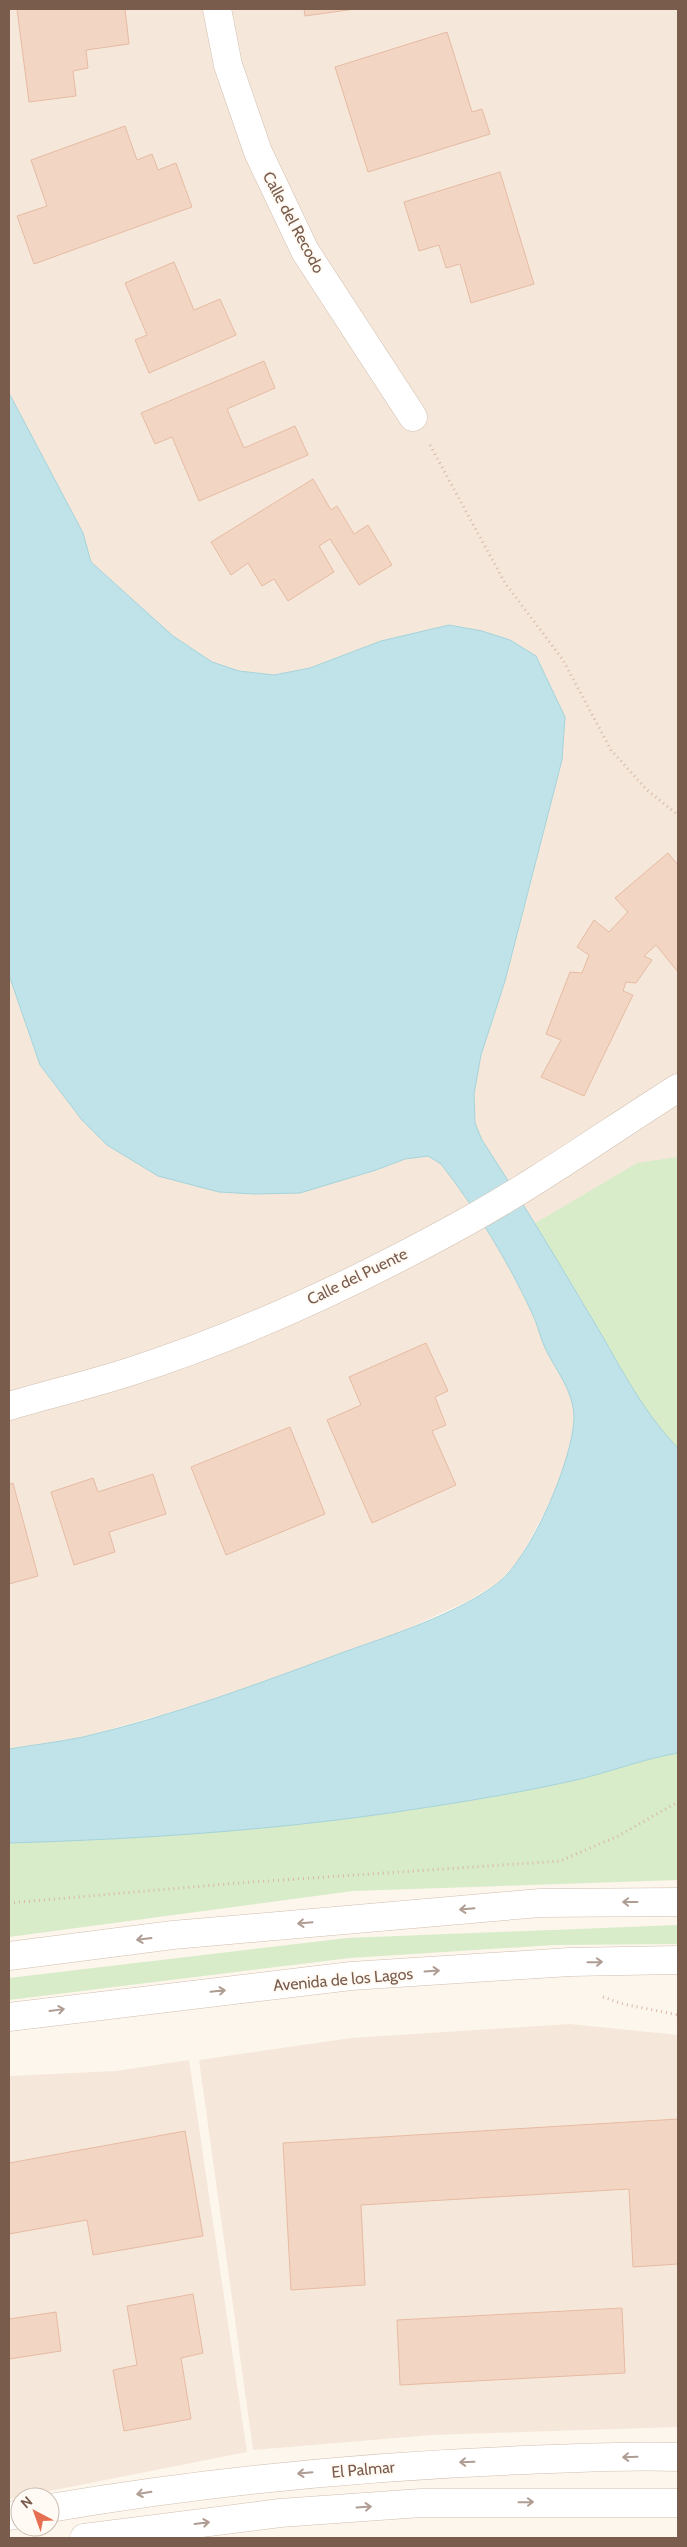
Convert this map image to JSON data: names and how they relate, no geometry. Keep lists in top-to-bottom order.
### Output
{
  "streets": {
    "street": [
      "Calle del Recodo",
      "Calle del Puente",
      "Avenida de los Lagos",
      "El Palmar"
    ]
  },
  "north": "top left"
}
